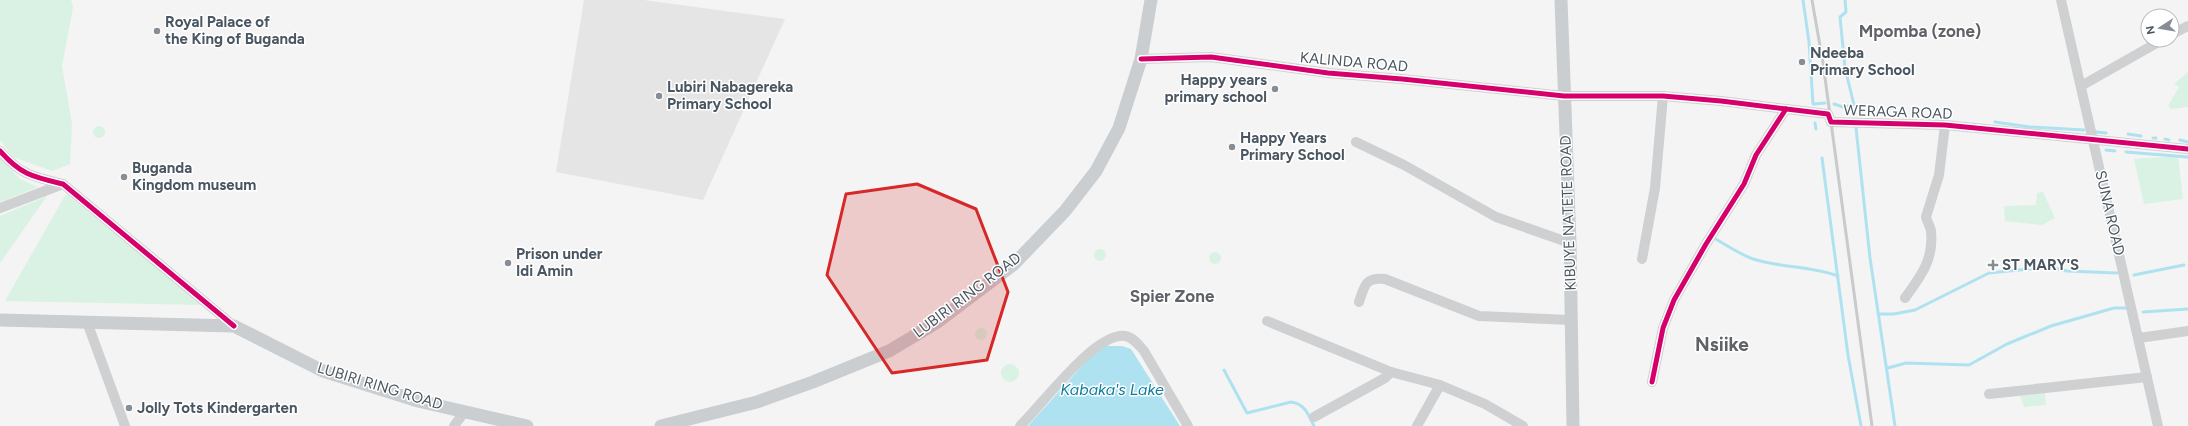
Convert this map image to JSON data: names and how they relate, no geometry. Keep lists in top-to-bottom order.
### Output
{
  "streets": {
    "main road": ["KIBUYE NATETE ROAD", "LUBIRI RING ROAD"],
    "street": ["KALINDA ROAD", "WERAGA ROAD", "SUNA ROAD"]
  },
  "crossings": [
    ["KALINDA ROAD", "WERAGA ROAD"],
    ["KALINDA ROAD", "KIBUYE NATETE ROAD"],
    ["KALINDA ROAD", "LUBIRI RING ROAD"],
    ["WERAGA ROAD", "KIBUYE NATETE ROAD"],
    ["WERAGA ROAD", "SUNA ROAD"]
  ],
  "districts": ["Mpomba (zone)", "Spier Zone", "Nsiike"],
  "water": ["Kabaka's Lake"],
  "places": {
    "other": [
      "Royal Palace of the King of Buganda",
      "Ndeeba Primary School",
      "Happy years primary school",
      "Lubiri Nabagereka Primary School",
      "Happy Years Primary School",
      "Buganda Kingdom museum",
      "Prison under Idi Amin",
      "Jolly Tots Kindergarten"
    ],
    "health": ["ST MARY'S"]
  },
  "north": "left"
}
